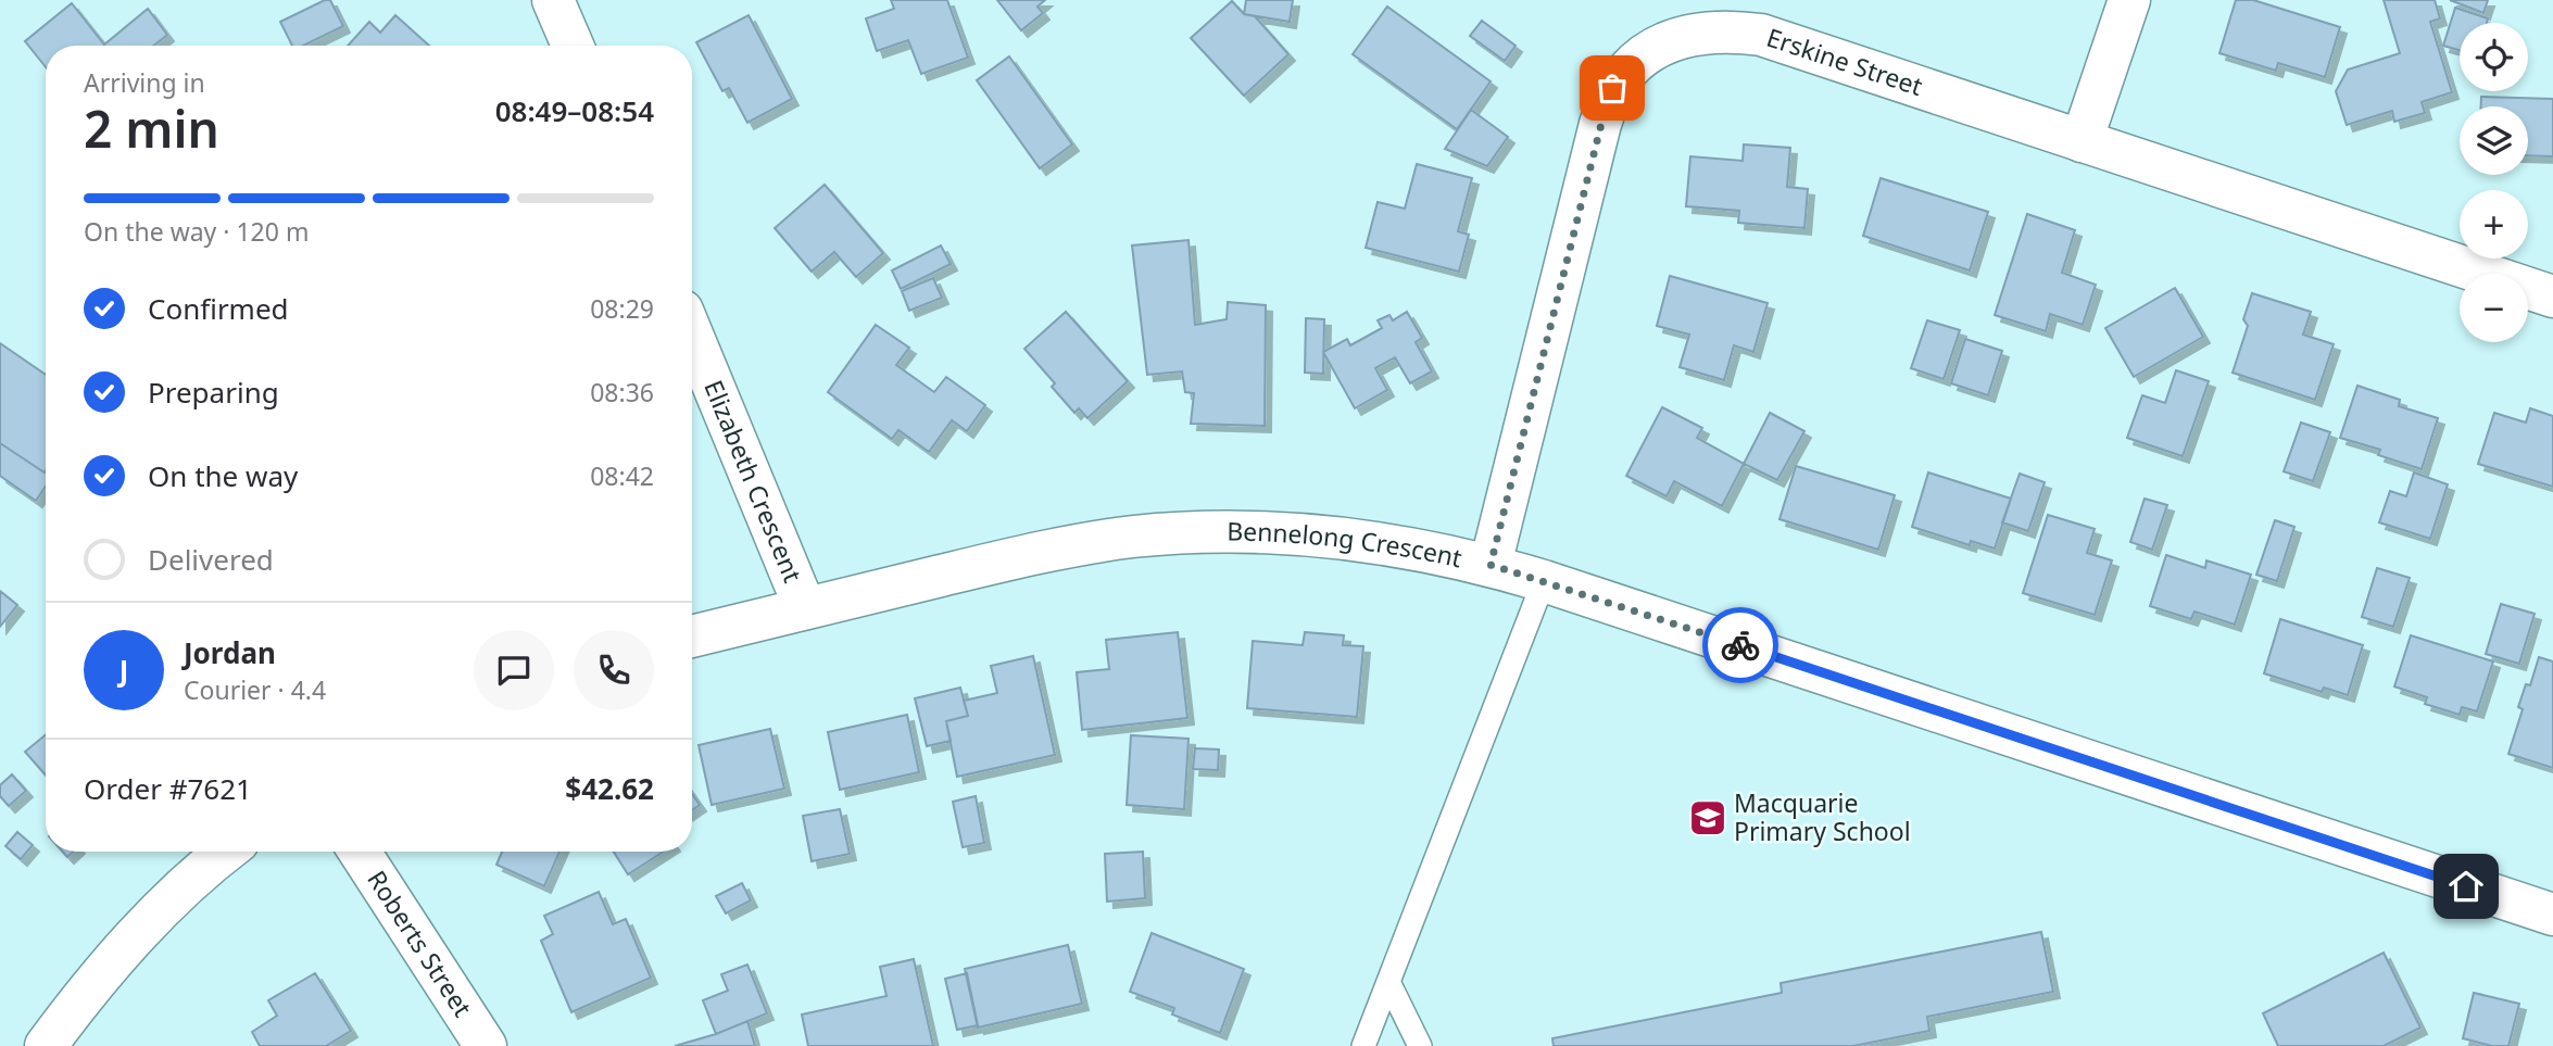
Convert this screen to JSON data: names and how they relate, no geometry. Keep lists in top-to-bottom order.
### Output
{
  "streets": {
    "street": [
      "Erskine Street",
      "Elizabeth Crescent",
      "Bennelong Crescent",
      "Roberts Street"
    ]
  },
  "crossings": [
    ["Erskine Street", "Bennelong Crescent"],
    ["Elizabeth Crescent", "Bennelong Crescent"]
  ],
  "places": {
    "school or university": ["Macquarie Primary School"]
  },
  "page": {
    "map_buttons": ["+", "−"],
    "heading": ["2 min", "Arriving in", "08:49–08:54"],
    "panel": [
      "Jordan",
      "Courier · 4.4",
      "Order #7621",
      "$42.62"
    ],
    "bar": "On the way · 120 m",
    "list": [
      ["Confirmed", "08:29"],
      ["Preparing", "08:36"],
      ["On the way", "08:42"],
      "Delivered"
    ],
    "round": "J"
  }
}
